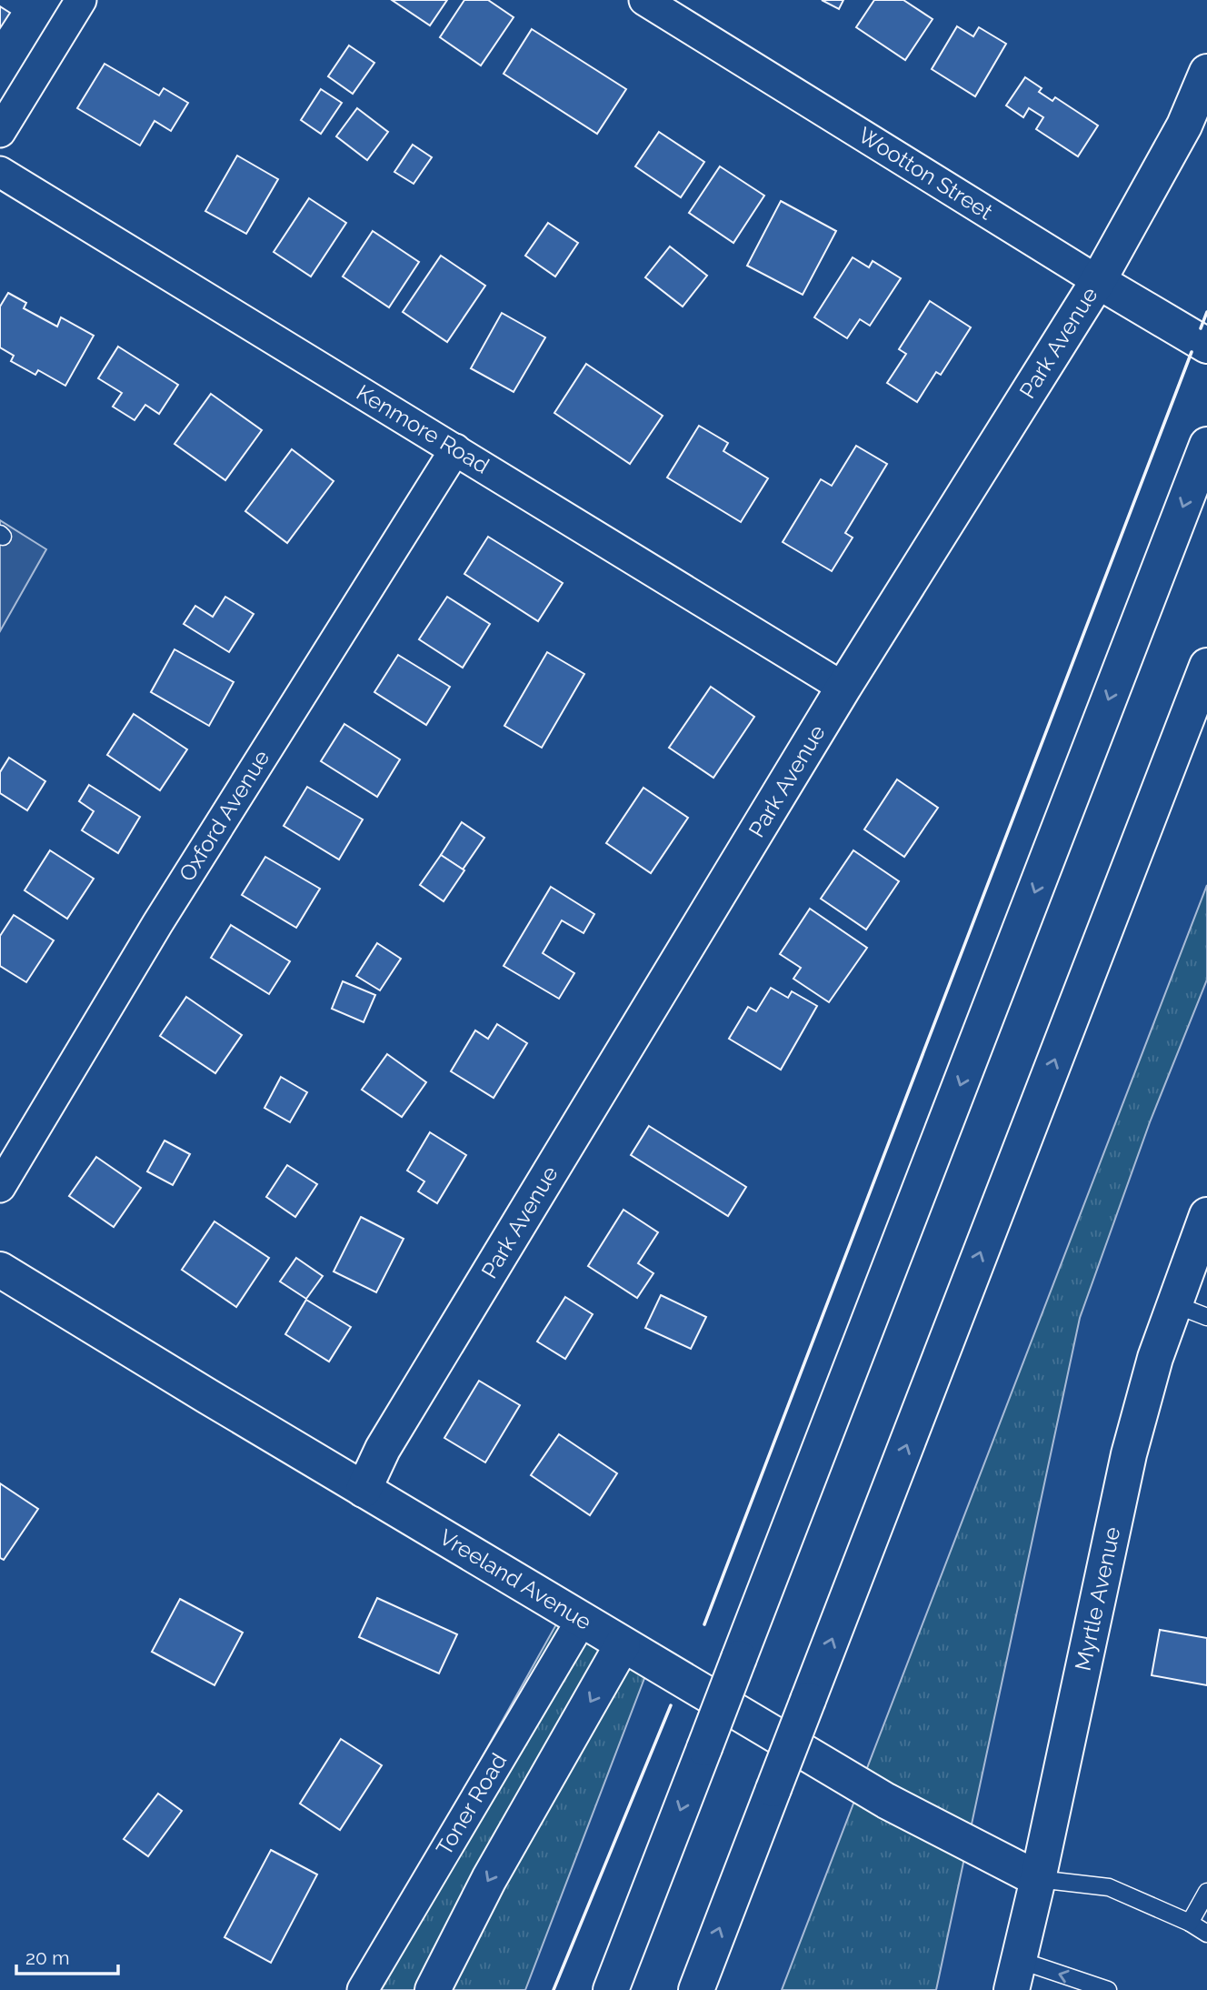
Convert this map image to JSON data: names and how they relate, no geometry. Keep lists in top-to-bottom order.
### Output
{
  "streets": {
    "main road": [
      "Wootton Street",
      "Park Avenue",
      "Vreeland Avenue",
      "Myrtle Avenue"
    ],
    "street": ["Kenmore Road", "Oxford Avenue", "Toner Road"]
  },
  "crossings": [
    ["Wootton Street", "Park Avenue"],
    ["Park Avenue", "Kenmore Road"],
    ["Park Avenue", "Vreeland Avenue"],
    ["Kenmore Road", "Oxford Avenue"],
    ["Vreeland Avenue", "Myrtle Avenue"],
    ["Vreeland Avenue", "Toner Road"]
  ],
  "scale_bar": "20 m"
}
